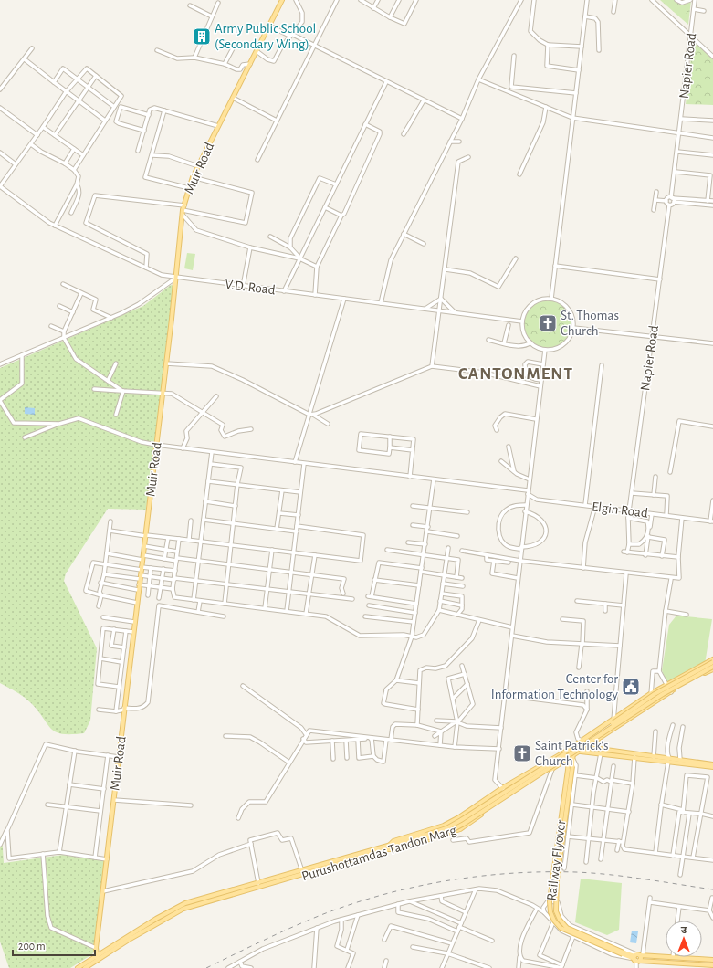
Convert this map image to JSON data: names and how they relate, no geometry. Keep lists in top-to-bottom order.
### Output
{
  "streets": {
    "main road": ["Muir Road", "Purushottamdas Tandon Marg", "Railway Flyover"],
    "street": ["Napier Road", "V.D. Road", "Elgin Road"]
  },
  "crossings": [
    ["Napier Road", "Elgin Road"],
    ["Muir Road", "V.D. Road"],
    ["Muir Road", "Elgin Road"],
    ["Muir Road", "Purushottamdas Tandon Marg"],
    ["Purushottamdas Tandon Marg", "Railway Flyover"]
  ],
  "districts": ["CANTONMENT"],
  "places": {
    "building": ["Army Public School (Secondary Wing)"],
    "church": ["St. Thomas Church", "Saint Patrick's Church"],
    "public building": ["Center for Information Technology"]
  },
  "scale_bar": "200 m",
  "north": "top"
}
